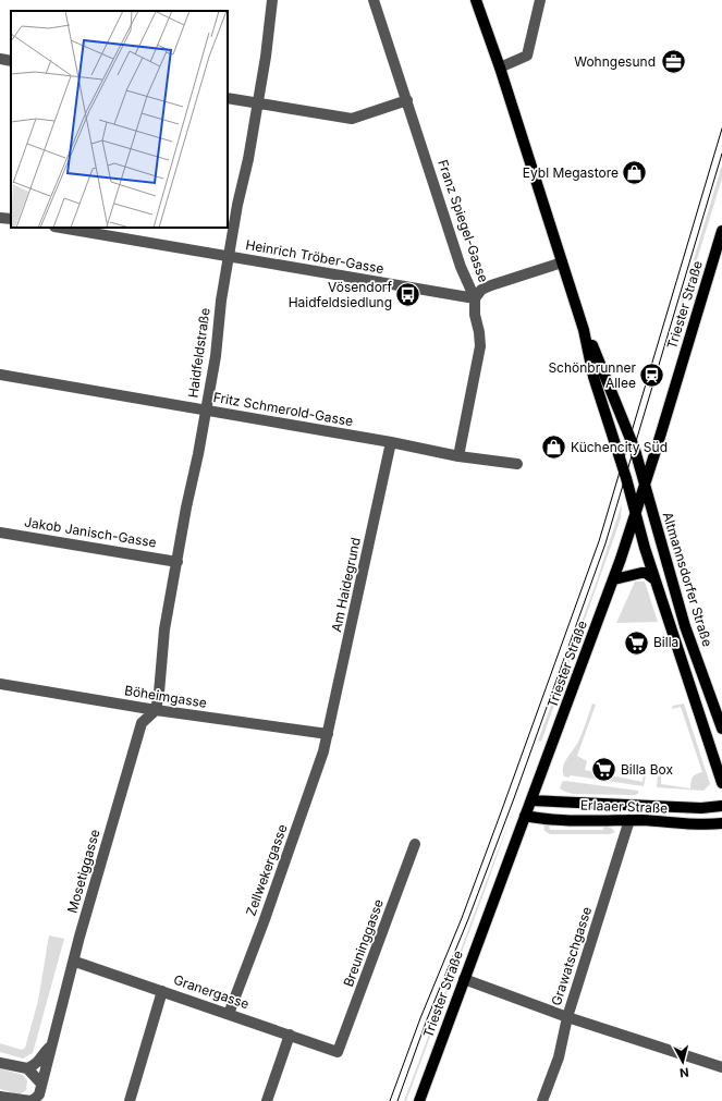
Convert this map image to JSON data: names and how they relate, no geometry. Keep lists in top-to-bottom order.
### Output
{
  "streets": {
    "main road": ["Triester Straße", "Altmannsdorfer Straße", "Erlaaer Straße"],
    "street": [
      "Franz Spiegel-Gasse",
      "Heinrich Tröber-Gasse",
      "Haidfeldstraße",
      "Fritz Schmerold-Gasse",
      "Jakob Janisch-Gasse",
      "Am Haidegrund",
      "Böheimgasse",
      "Zellwekergasse",
      "Mosetiggasse",
      "Breuninggasse",
      "Grawatschgasse",
      "Granergasse"
    ]
  },
  "crossings": [
    ["Franz Spiegel-Gasse", "Heinrich Tröber-Gasse"],
    ["Franz Spiegel-Gasse", "Fritz Schmerold-Gasse"],
    ["Heinrich Tröber-Gasse", "Haidfeldstraße"],
    ["Triester Straße", "Altmannsdorfer Straße"],
    ["Triester Straße", "Erlaaer Straße"],
    ["Haidfeldstraße", "Fritz Schmerold-Gasse"],
    ["Haidfeldstraße", "Jakob Janisch-Gasse"],
    ["Haidfeldstraße", "Böheimgasse"],
    ["Haidfeldstraße", "Mosetiggasse"],
    ["Fritz Schmerold-Gasse", "Am Haidegrund"],
    ["Am Haidegrund", "Böheimgasse"],
    ["Am Haidegrund", "Zellwekergasse"],
    ["Böheimgasse", "Zellwekergasse"],
    ["Böheimgasse", "Mosetiggasse"],
    ["Erlaaer Straße", "Grawatschgasse"],
    ["Zellwekergasse", "Granergasse"],
    ["Mosetiggasse", "Granergasse"],
    ["Breuninggasse", "Granergasse"]
  ],
  "places": {
    "office": ["Wohngesund"],
    "shop": ["Eybl Megastore", "Küchencity Süd"],
    "bus stop": ["Vösendorf Haidfeldsiedlung"],
    "station": ["Schönbrunner Allee"],
    "supermarket": ["Billa", "Billa Box"]
  },
  "north": "bottom"
}
